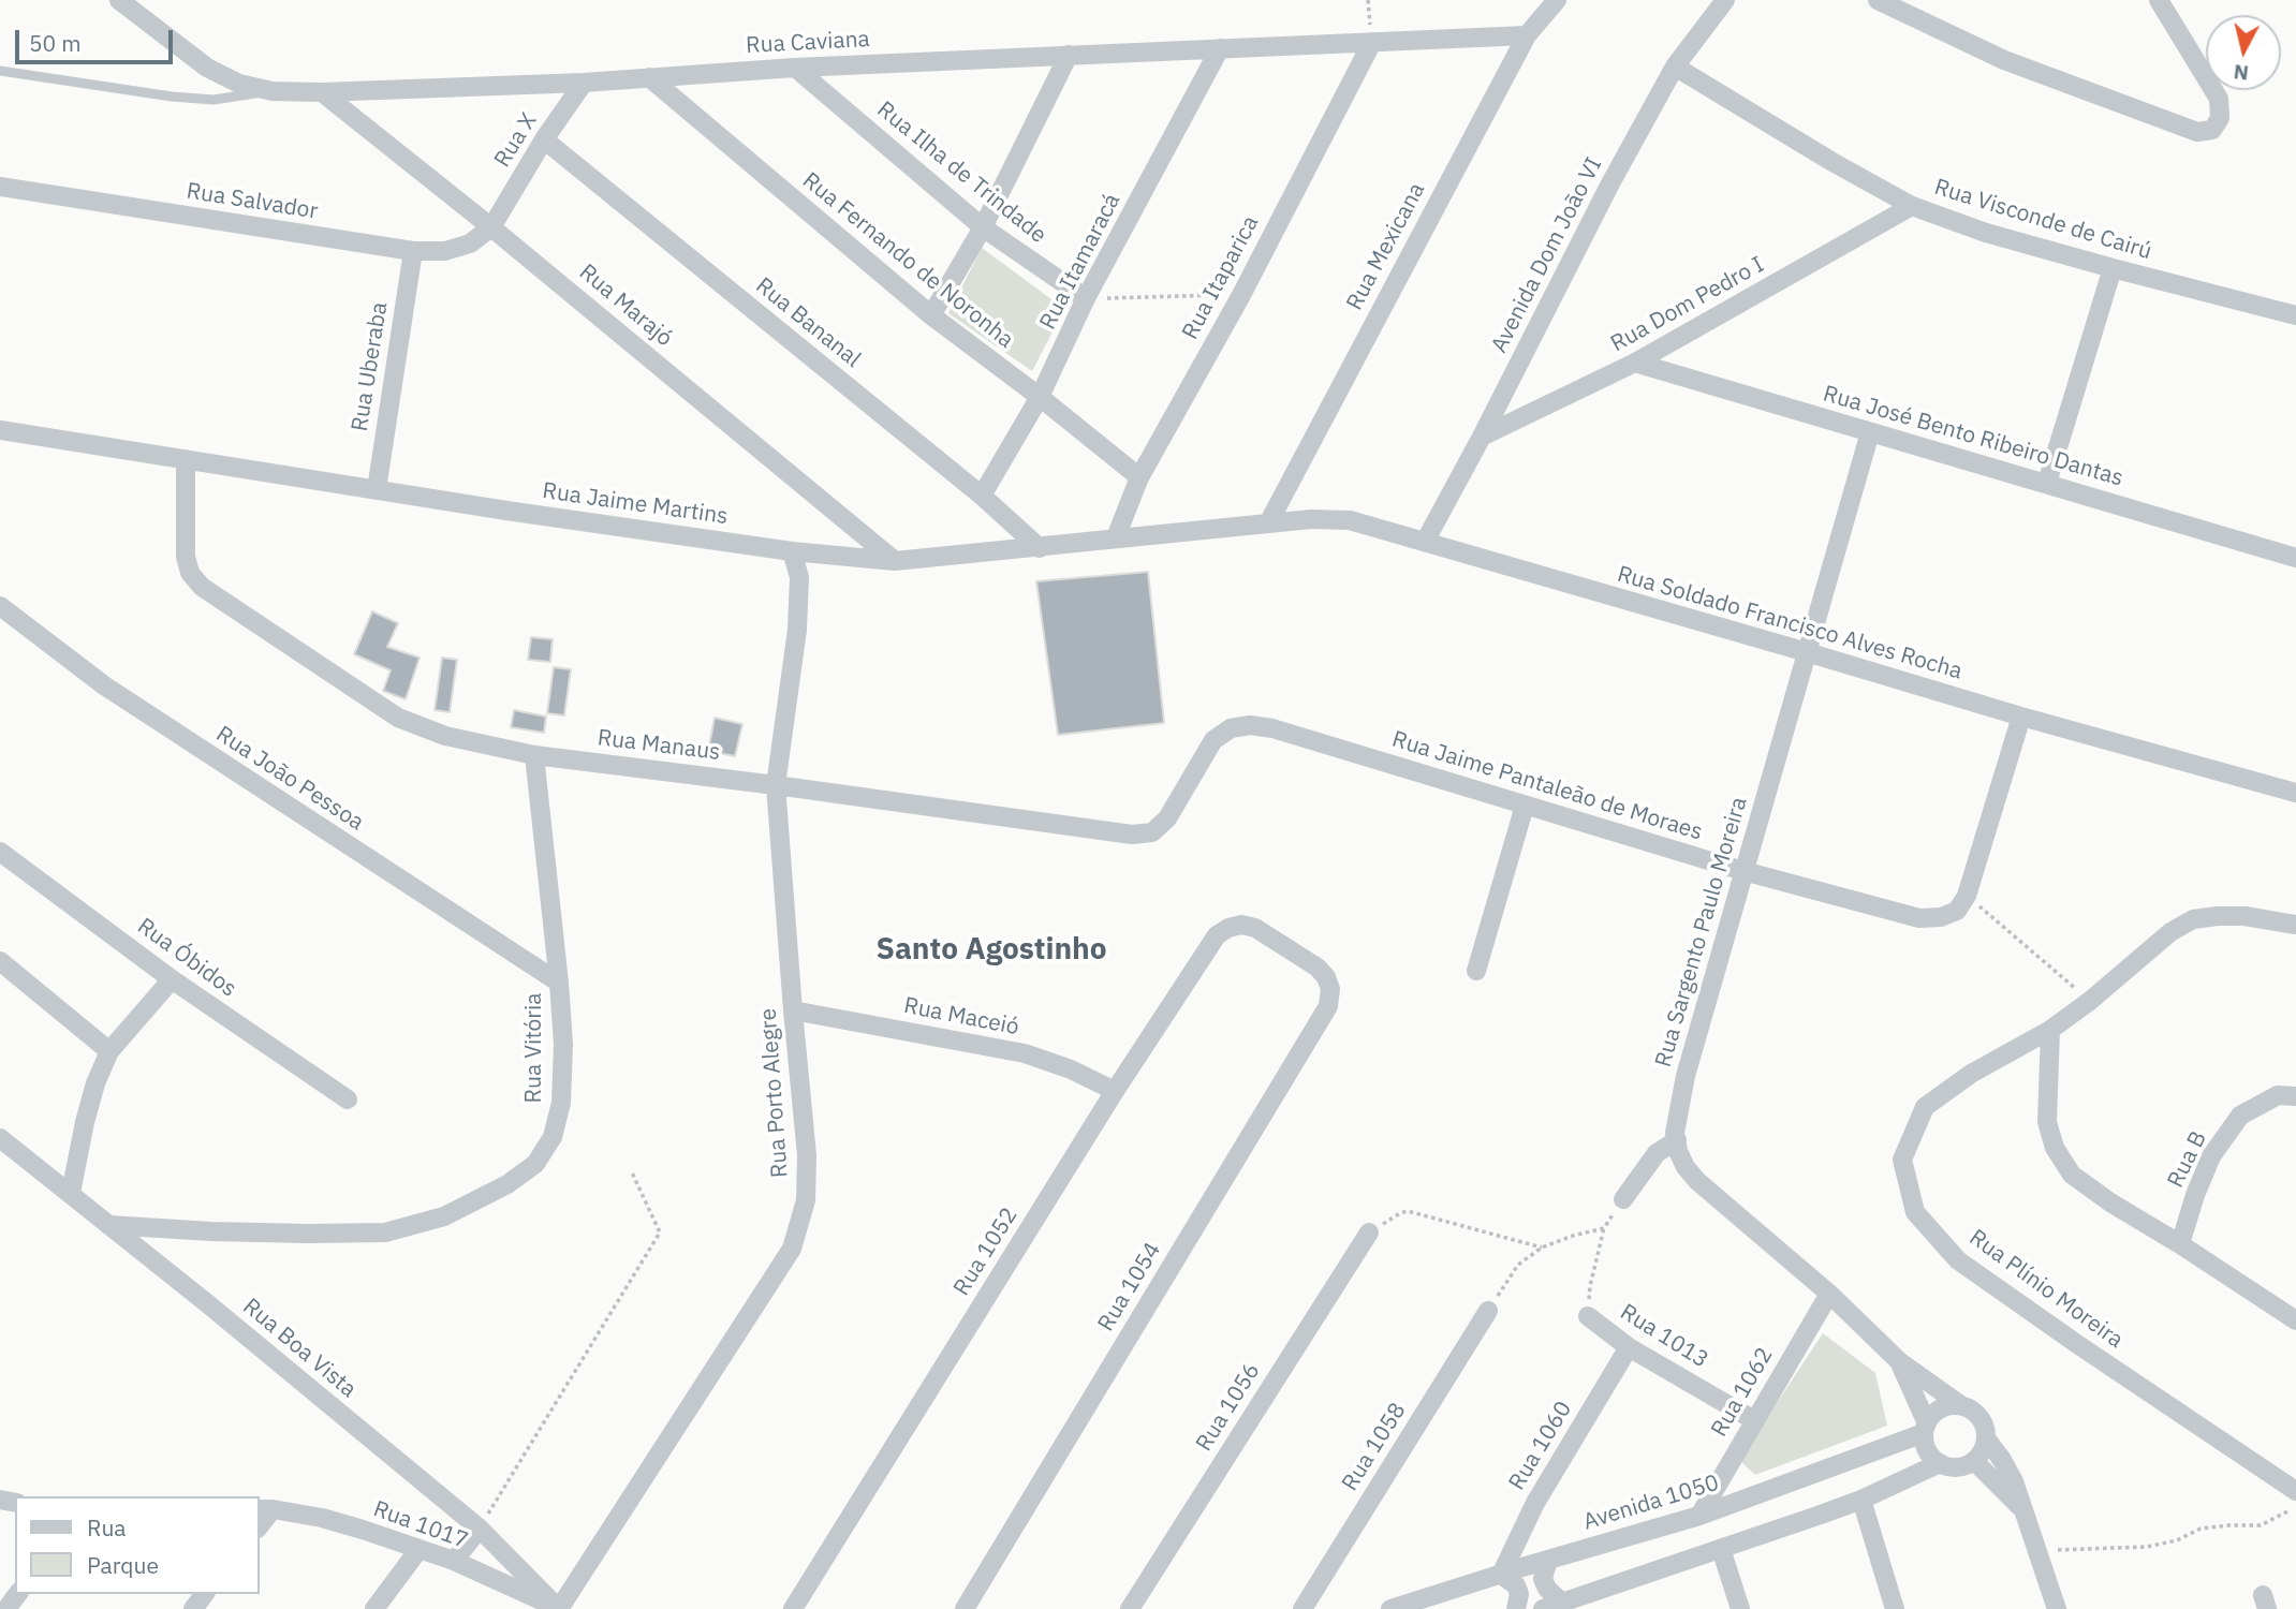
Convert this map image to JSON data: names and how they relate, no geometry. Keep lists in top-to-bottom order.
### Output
{
  "streets": {
    "street": [
      "Rua Caviana",
      "Rua X",
      "Rua Ilha de Trindade",
      "Rua Salvador",
      "Rua Visconde de Cairú",
      "Rua Mexicana",
      "Avenida Dom João VI",
      "Rua Fernando de Noronha",
      "Rua Itamaracá",
      "Rua Itaparica",
      "Rua Dom Pedro I",
      "Rua Marajó",
      "Rua Bananal",
      "Rua Uberaba",
      "Rua José Bento Ribeiro Dantas",
      "Rua Jaime Martins",
      "Rua Soldado Francisco Alves Rocha",
      "Rua Manaus",
      "Rua João Pessoa",
      "Rua Jaime Pantaleão de Moraes",
      "Rua Sargento Paulo Moreira",
      "Rua Óbidos",
      "Rua Maceió",
      "Rua Vitória",
      "Rua Porto Alegre",
      "Rua B",
      "Rua 1052",
      "Rua 1054",
      "Rua Plínio Moreira",
      "Rua 1013",
      "Rua Boa Vista",
      "Rua 1062",
      "Rua 1056",
      "Rua 1060",
      "Rua 1058",
      "Avenida 1050",
      "Rua 1017"
    ]
  },
  "crossings": [
    ["Rua Caviana", "Rua X"],
    ["Rua Caviana", "Rua Ilha de Trindade"],
    ["Rua Caviana", "Rua Mexicana"],
    ["Rua Caviana", "Rua Fernando de Noronha"],
    ["Rua Caviana", "Rua Itamaracá"],
    ["Rua Caviana", "Rua Itaparica"],
    ["Rua Caviana", "Rua Marajó"],
    ["Rua X", "Rua Salvador"],
    ["Rua X", "Rua Marajó"],
    ["Rua X", "Rua Bananal"],
    ["Rua Ilha de Trindade", "Rua Itamaracá"],
    ["Rua Salvador", "Rua Marajó"],
    ["Rua Salvador", "Rua Uberaba"],
    ["Rua Visconde de Cairú", "Avenida Dom João VI"],
    ["Rua Visconde de Cairú", "Rua Dom Pedro I"],
    ["Rua Mexicana", "Rua Jaime Martins"],
    ["Rua Mexicana", "Rua Soldado Francisco Alves Rocha"],
    ["Avenida Dom João VI", "Rua Dom Pedro I"],
    ["Avenida Dom João VI", "Rua Soldado Francisco Alves Rocha"],
    ["Rua Fernando de Noronha", "Rua Itamaracá"],
    ["Rua Fernando de Noronha", "Rua Itaparica"],
    ["Rua Itamaracá", "Rua Bananal"],
    ["Rua Itaparica", "Rua Jaime Martins"],
    ["Rua Dom Pedro I", "Rua José Bento Ribeiro Dantas"],
    ["Rua Marajó", "Rua Jaime Martins"],
    ["Rua Bananal", "Rua Jaime Martins"],
    ["Rua Uberaba", "Rua Jaime Martins"],
    ["Rua José Bento Ribeiro Dantas", "Rua Sargento Paulo Moreira"],
    ["Rua Jaime Martins", "Rua Soldado Francisco Alves Rocha"],
    ["Rua Jaime Martins", "Rua Manaus"],
    ["Rua Jaime Martins", "Rua Porto Alegre"],
    ["Rua Soldado Francisco Alves Rocha", "Rua Sargento Paulo Moreira"],
    ["Rua Manaus", "Rua Jaime Pantaleão de Moraes"],
    ["Rua Manaus", "Rua Vitória"],
    ["Rua Manaus", "Rua Porto Alegre"],
    ["Rua João Pessoa", "Rua Vitória"],
    ["Rua Jaime Pantaleão de Moraes", "Rua Sargento Paulo Moreira"],
    ["Rua Sargento Paulo Moreira", "Rua 1062"],
    ["Rua Sargento Paulo Moreira", "Avenida 1050"],
    ["Rua Maceió", "Rua Porto Alegre"],
    ["Rua Maceió", "Rua 1052"],
    ["Rua Vitória", "Rua Boa Vista"],
    ["Rua Porto Alegre", "Rua Boa Vista"],
    ["Rua Porto Alegre", "Rua 1017"],
    ["Rua 1052", "Rua 1054"],
    ["Rua 1013", "Rua 1062"],
    ["Rua 1013", "Rua 1060"],
    ["Rua Boa Vista", "Rua 1017"],
    ["Rua 1062", "Avenida 1050"],
    ["Rua 1060", "Avenida 1050"]
  ],
  "districts": ["Santo Agostinho"],
  "legend": ["Rua", "Parque"],
  "scale_bar": "50 m",
  "north": "bottom"
}
